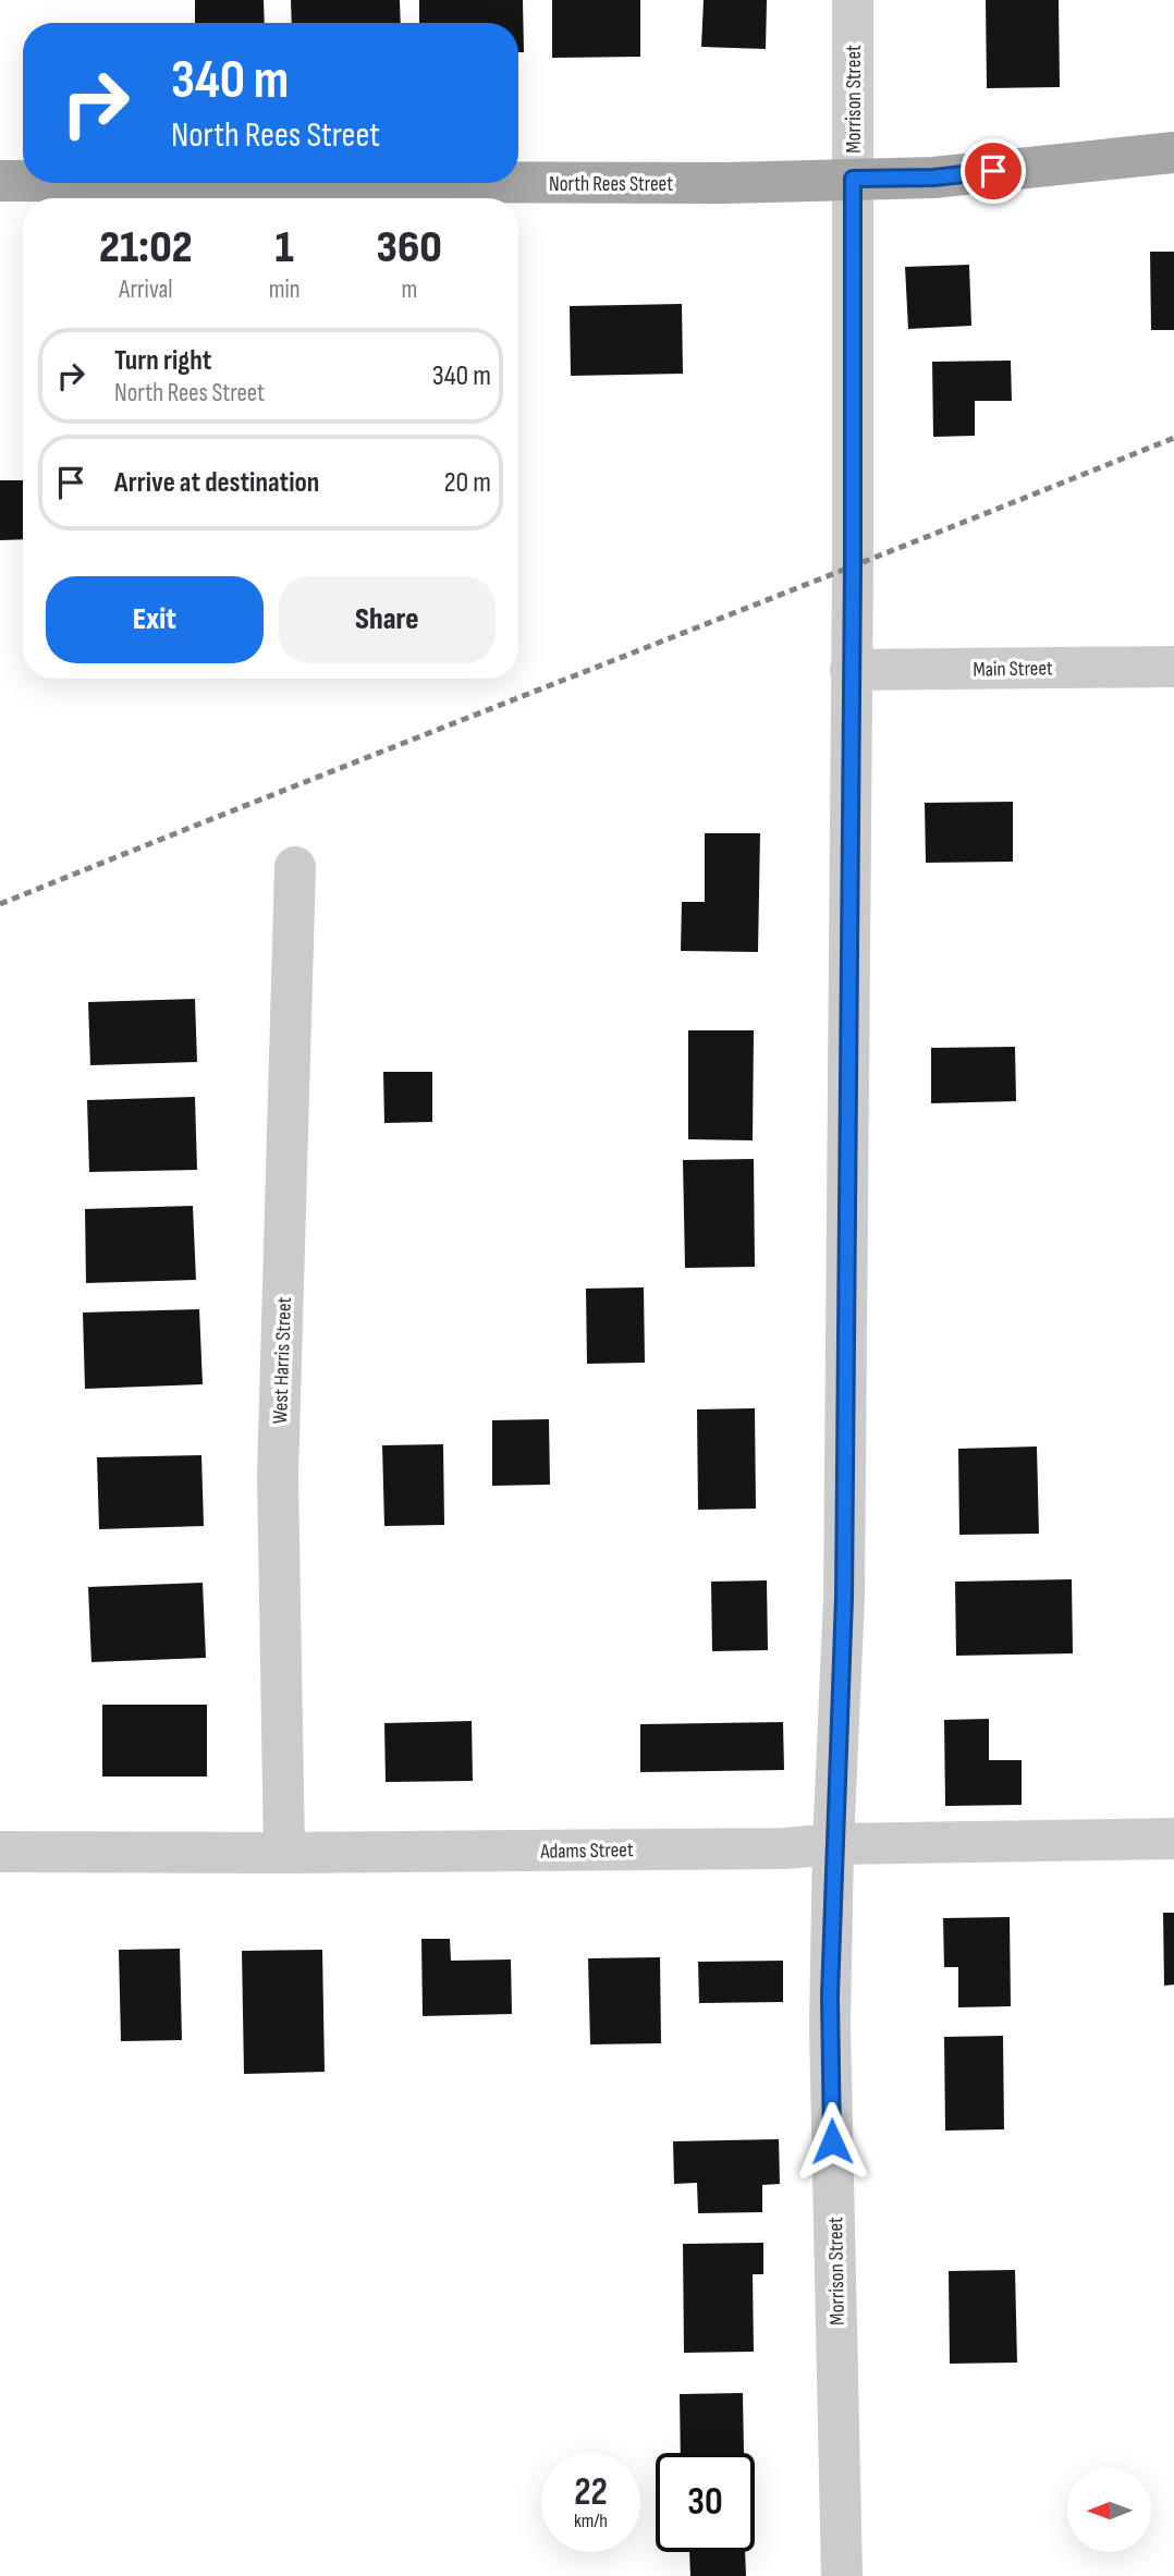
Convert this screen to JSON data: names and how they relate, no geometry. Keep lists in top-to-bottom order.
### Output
{
  "streets": {
    "main road": ["North Rees Street"],
    "street": [
      "Morrison Street",
      "Main Street",
      "West Harris Street",
      "Adams Street"
    ]
  },
  "crossings": [
    ["Morrison Street", "North Rees Street"],
    ["Morrison Street", "Main Street"],
    ["Morrison Street", "Adams Street"],
    ["West Harris Street", "Adams Street"]
  ],
  "north": "left",
  "page": {
    "turn": ["340 m", "North Rees Street"],
    "eta": [
      "21:02",
      "Arrival",
      "1",
      "min",
      "360",
      "m"
    ],
    "list": [
      {
        "name": "Turn right",
        "note": "North Rees Street",
        "value": "340 m"
      },
      {
        "name": "Arrive at destination",
        "value": "20 m"
      }
    ],
    "buttons": ["Exit", "Share"],
    "speed": "22 km/h",
    "limit": "30"
  }
}
